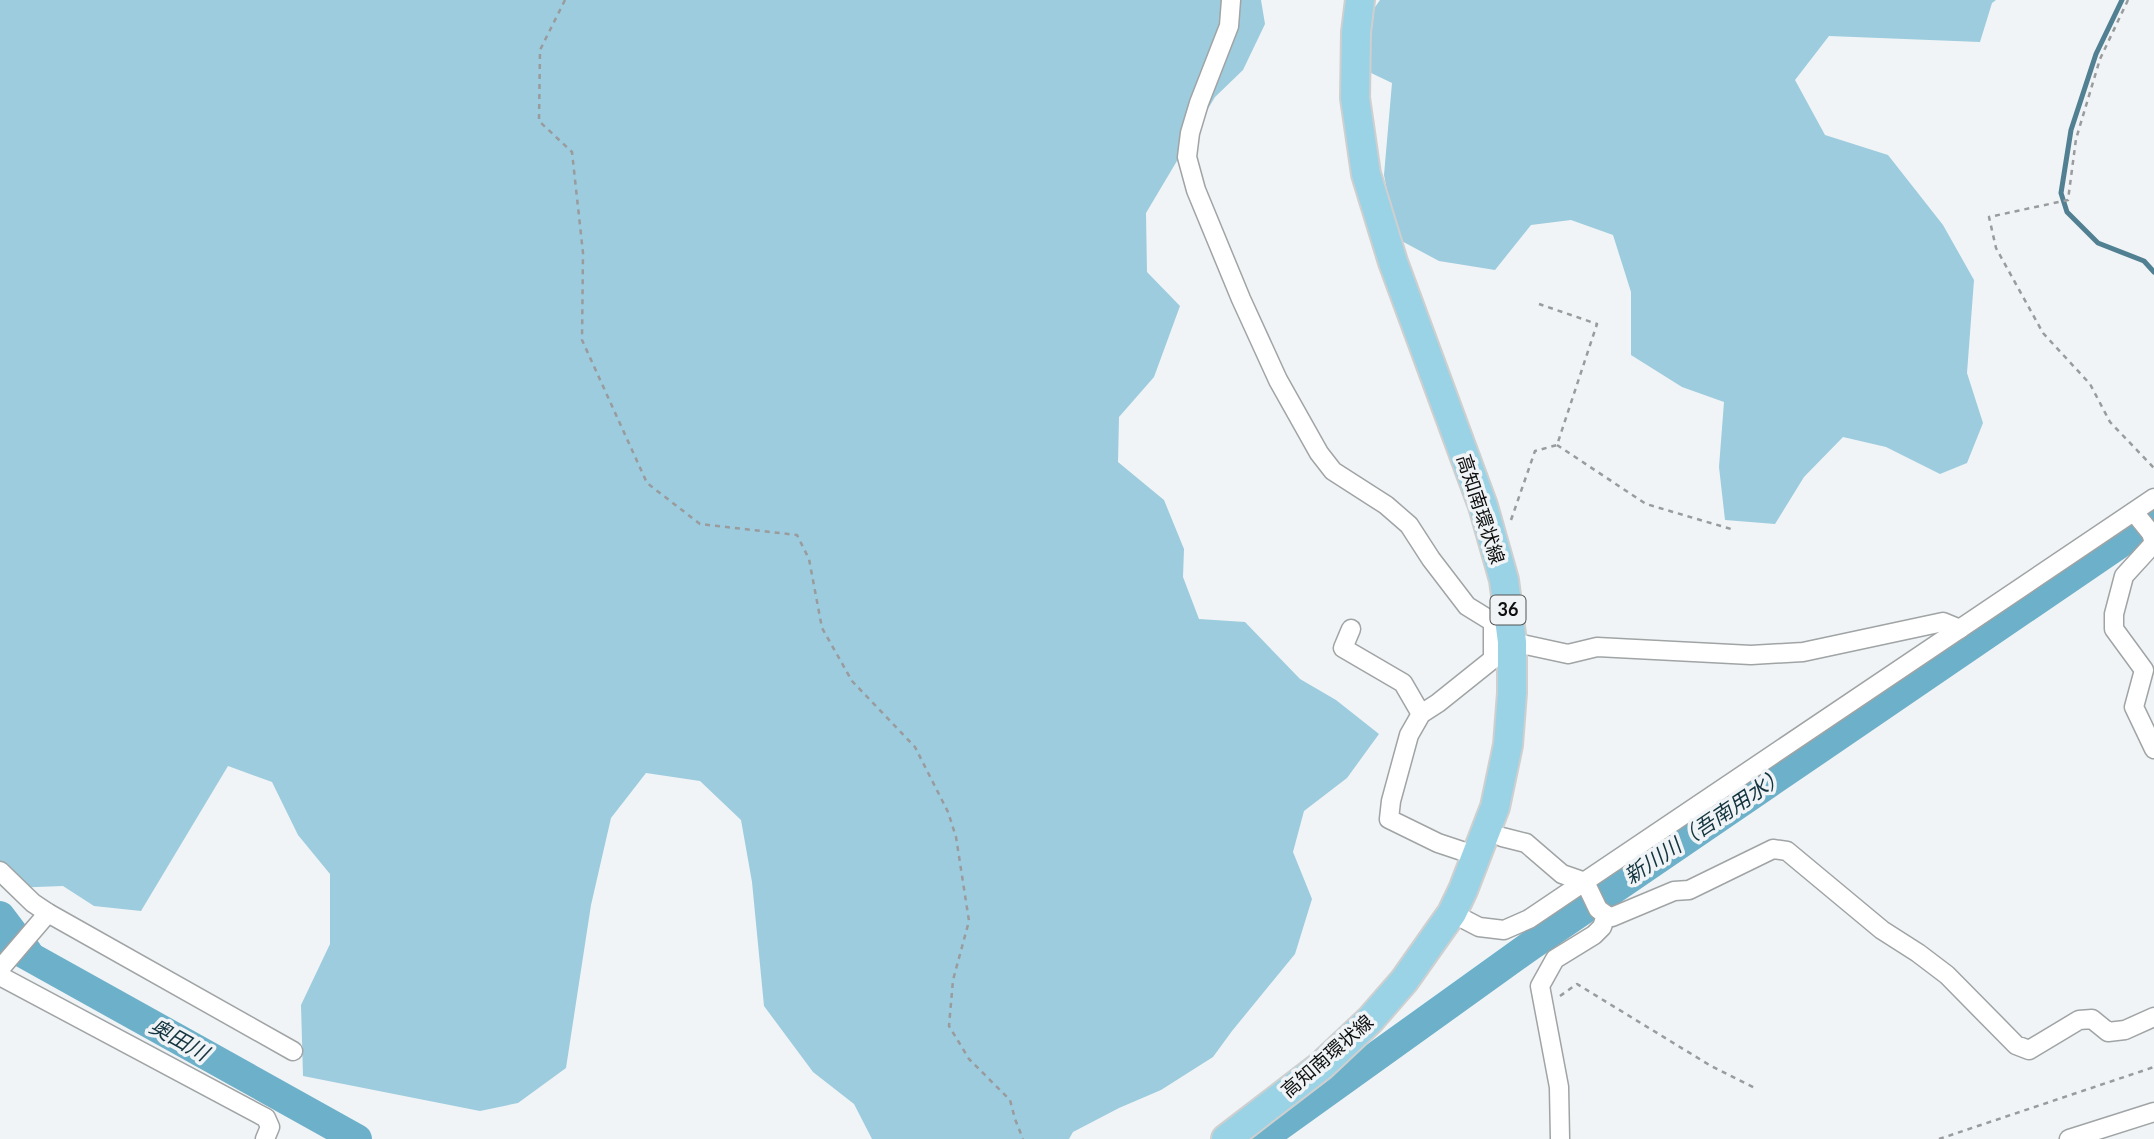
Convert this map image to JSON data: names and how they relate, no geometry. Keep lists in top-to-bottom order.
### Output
{
  "streets": {
    "main road": ["高知南環状線", "36"]
  },
  "water": ["新川川（吾南用水）", "奥田川"]
}
